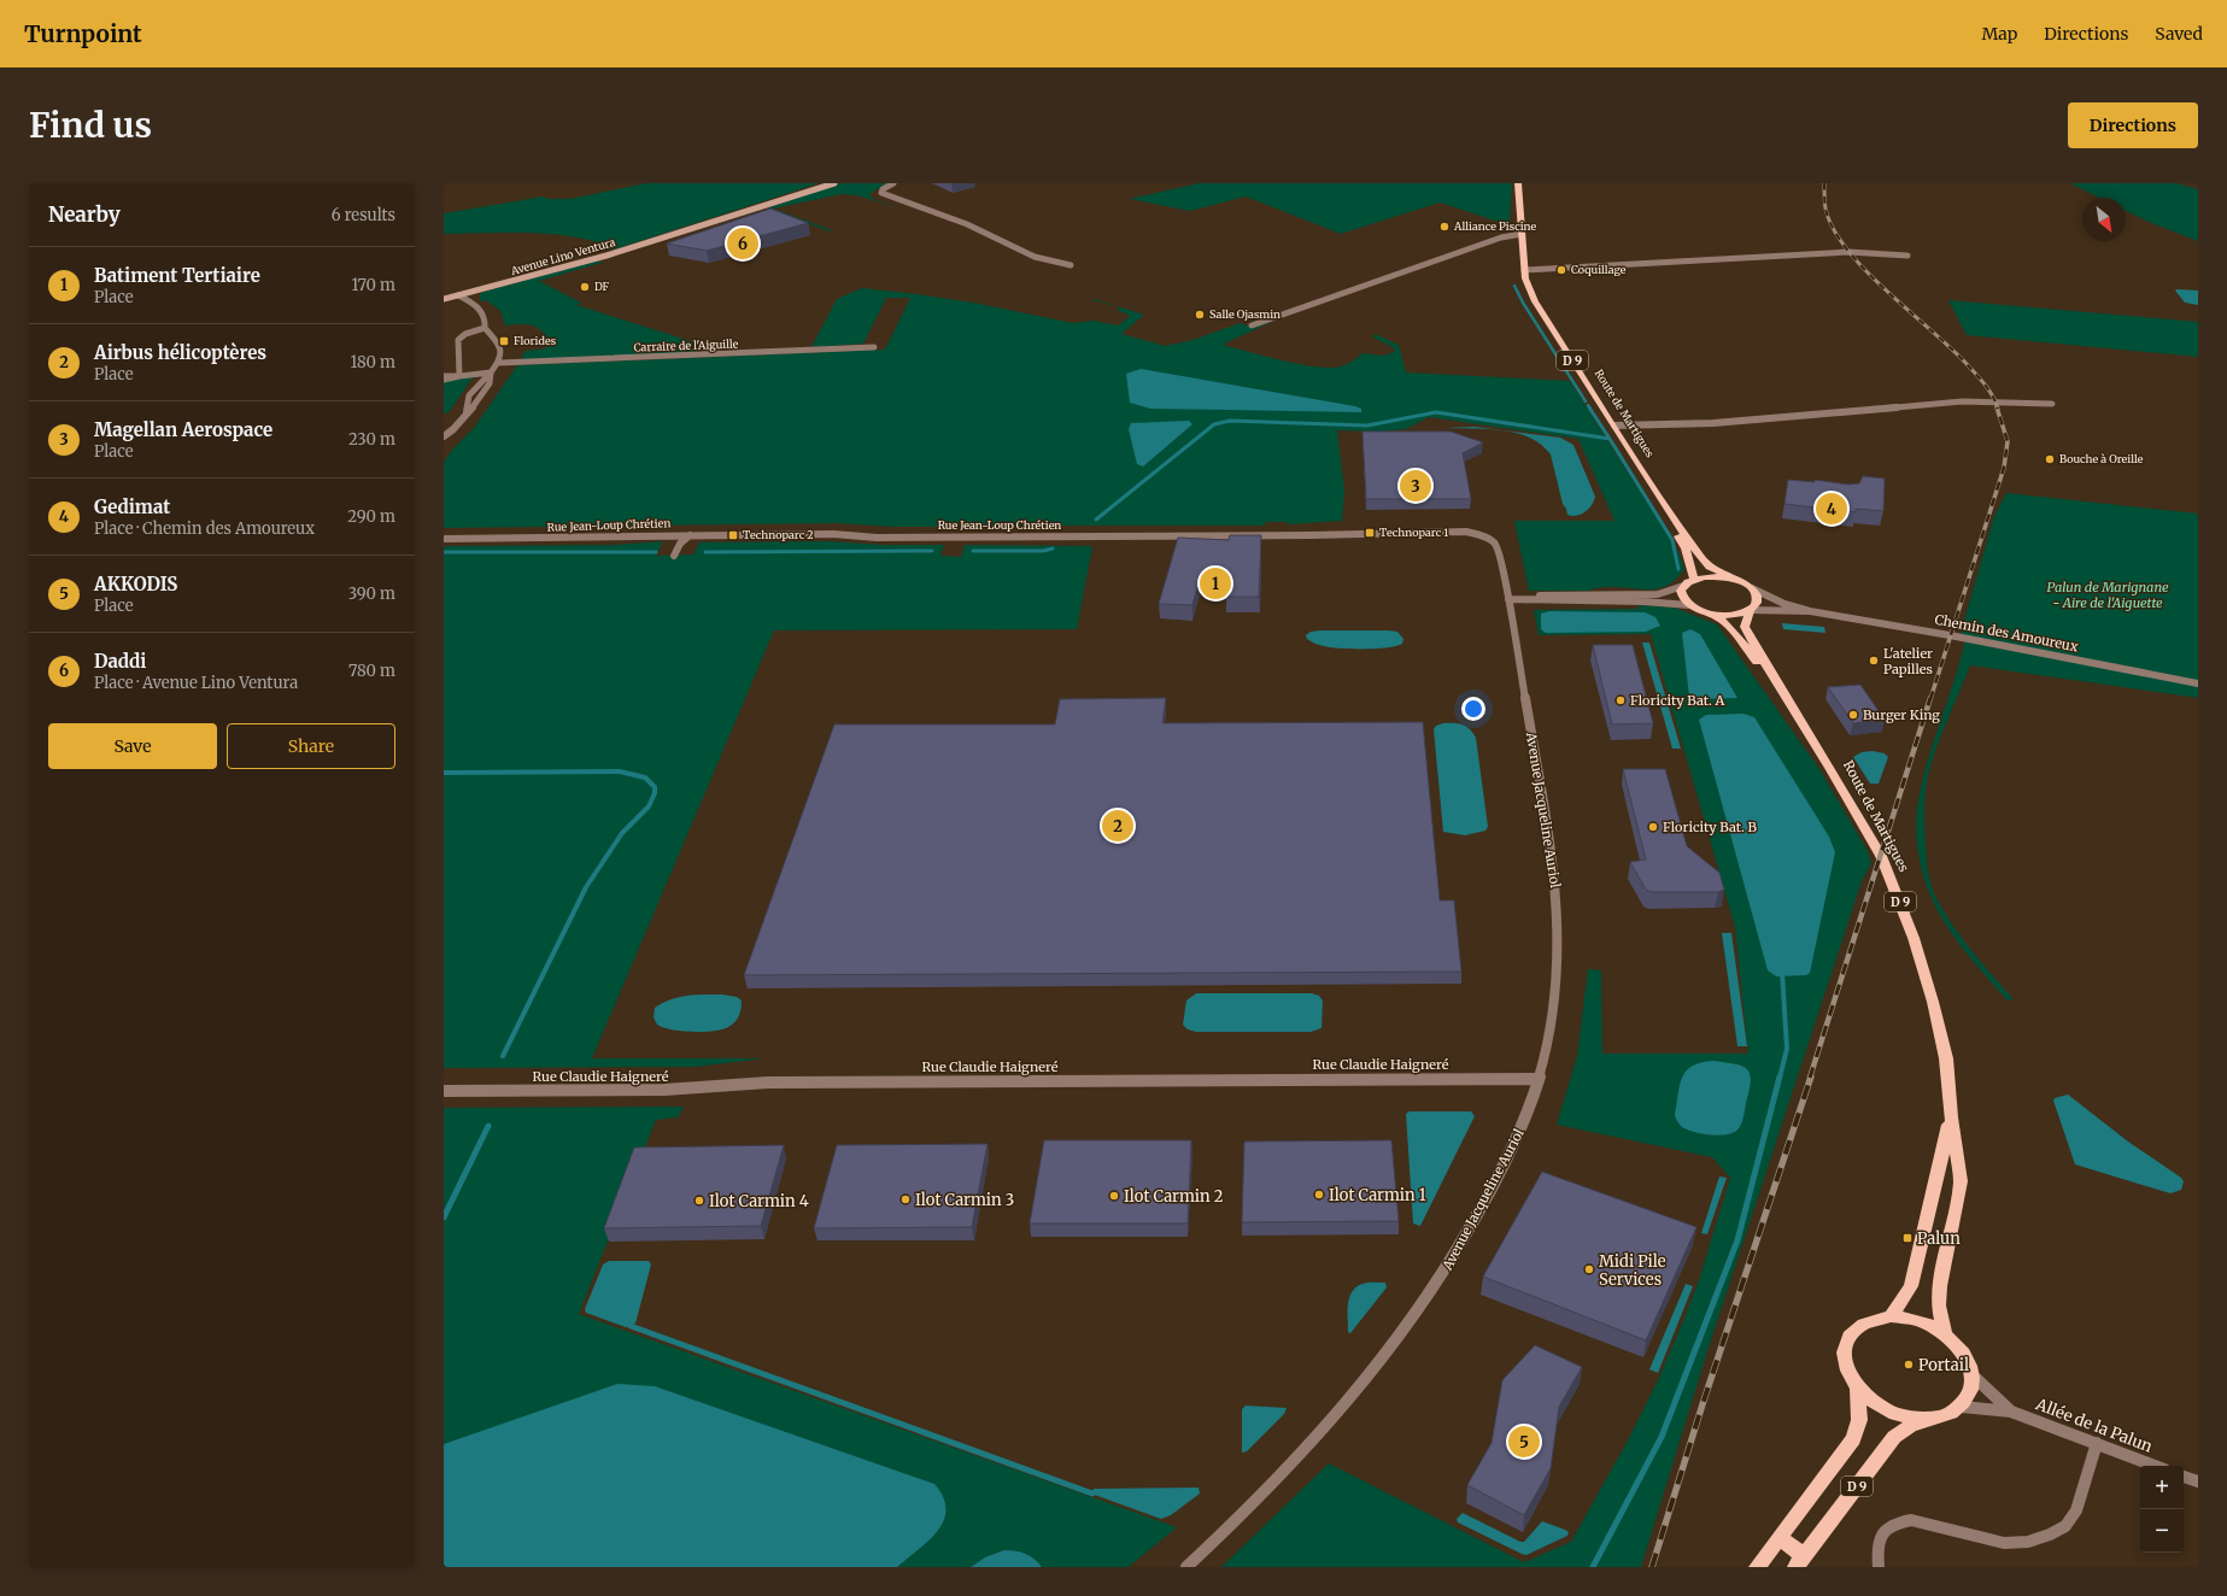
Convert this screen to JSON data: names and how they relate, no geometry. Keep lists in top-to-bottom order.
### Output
{
  "streets": {
    "main road": ["Avenue Lino Ventura", "D 9", "Route de Martigues"],
    "street": [
      "Carraire de l'Aiguille",
      "Rue Jean-Loup Chrétien",
      "Chemin des Amoureux",
      "Avenue Jacqueline Auriol",
      "Rue Claudie Haigneré",
      "Allée de la Palun"
    ]
  },
  "crossings": [
    ["D 9", "Route de Martigues"],
    ["D 9", "Allée de la Palun"],
    ["Route de Martigues", "Chemin des Amoureux"],
    ["Route de Martigues", "Allée de la Palun"],
    ["Rue Jean-Loup Chrétien", "Avenue Jacqueline Auriol"],
    ["Avenue Jacqueline Auriol", "Rue Claudie Haigneré"]
  ],
  "parks": ["Palun de Marignane - Aire de l'Aiguette"],
  "places": {
    "other": [
      "Alliance Piscine",
      "Coquillage",
      "DF",
      "Salle Ojasmin",
      "Bouche à Oreille",
      "L'atelier Papilles",
      "Floricity Bat. A",
      "Burger King",
      "Floricity Bat. B",
      "Ilot Carmin 1",
      "Ilot Carmin 2",
      "Ilot Carmin 3",
      "Ilot Carmin 4",
      "Midi Pile Services",
      "Portail"
    ],
    "transit": [
      "Florides",
      "Technoparc 1",
      "Technoparc 2",
      "Palun"
    ]
  },
  "north": "bottom right",
  "page": {
    "header": "Turnpoint",
    "nav": ["Map", "Directions", "Saved"],
    "buttons": [
      "Directions",
      ["Save", "Share"]
    ],
    "title": "Find us",
    "heading": ["Nearby", "6 results"],
    "pins": [
      "6",
      "3",
      "4",
      "1",
      "2",
      "5"
    ],
    "list": [
      {
        "mark": "1",
        "name": "Batiment Tertiaire",
        "note": "Place",
        "value": "170 m"
      },
      {
        "mark": "2",
        "name": "Airbus hélicoptères",
        "note": "Place",
        "value": "180 m"
      },
      {
        "mark": "3",
        "name": "Magellan Aerospace",
        "note": "Place",
        "value": "230 m"
      },
      {
        "mark": "4",
        "name": "Gedimat",
        "note": "Place · Chemin des Amoureux",
        "value": "290 m"
      },
      {
        "mark": "5",
        "name": "AKKODIS",
        "note": "Place",
        "value": "390 m"
      },
      {
        "mark": "6",
        "name": "Daddi",
        "note": "Place · Avenue Lino Ventura",
        "value": "780 m"
      }
    ],
    "map_buttons": ["+", "−"]
  }
}
